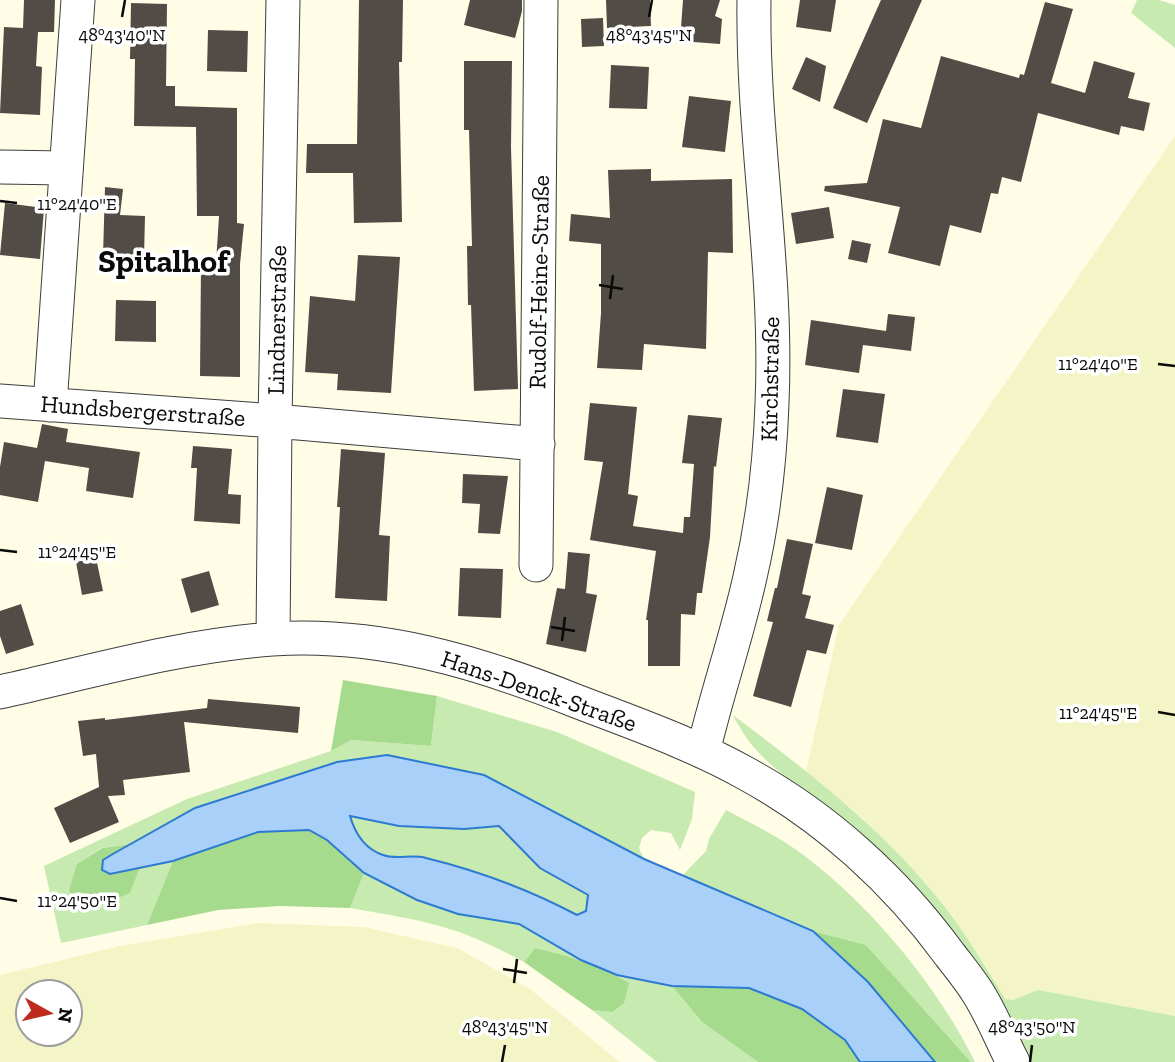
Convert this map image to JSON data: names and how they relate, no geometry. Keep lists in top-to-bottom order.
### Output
{
  "streets": {
    "street": [
      "Rudolf-Heine-Straße",
      "Lindnerstraße",
      "Kirchstraße",
      "Hundsbergerstraße",
      "Hans-Denck-Straße"
    ]
  },
  "crossings": [
    ["Rudolf-Heine-Straße", "Hundsbergerstraße"],
    ["Lindnerstraße", "Hundsbergerstraße"],
    ["Lindnerstraße", "Hans-Denck-Straße"],
    ["Kirchstraße", "Hans-Denck-Straße"]
  ],
  "districts": ["Spitalhof"],
  "north": "right",
  "coordinates": [
    "48°43'40\"N",
    "48°43'45\"N",
    "11°24'40\"E",
    "11°24'45\"E",
    "11°24'50\"E",
    "48°43'50\"N"
  ]
}
